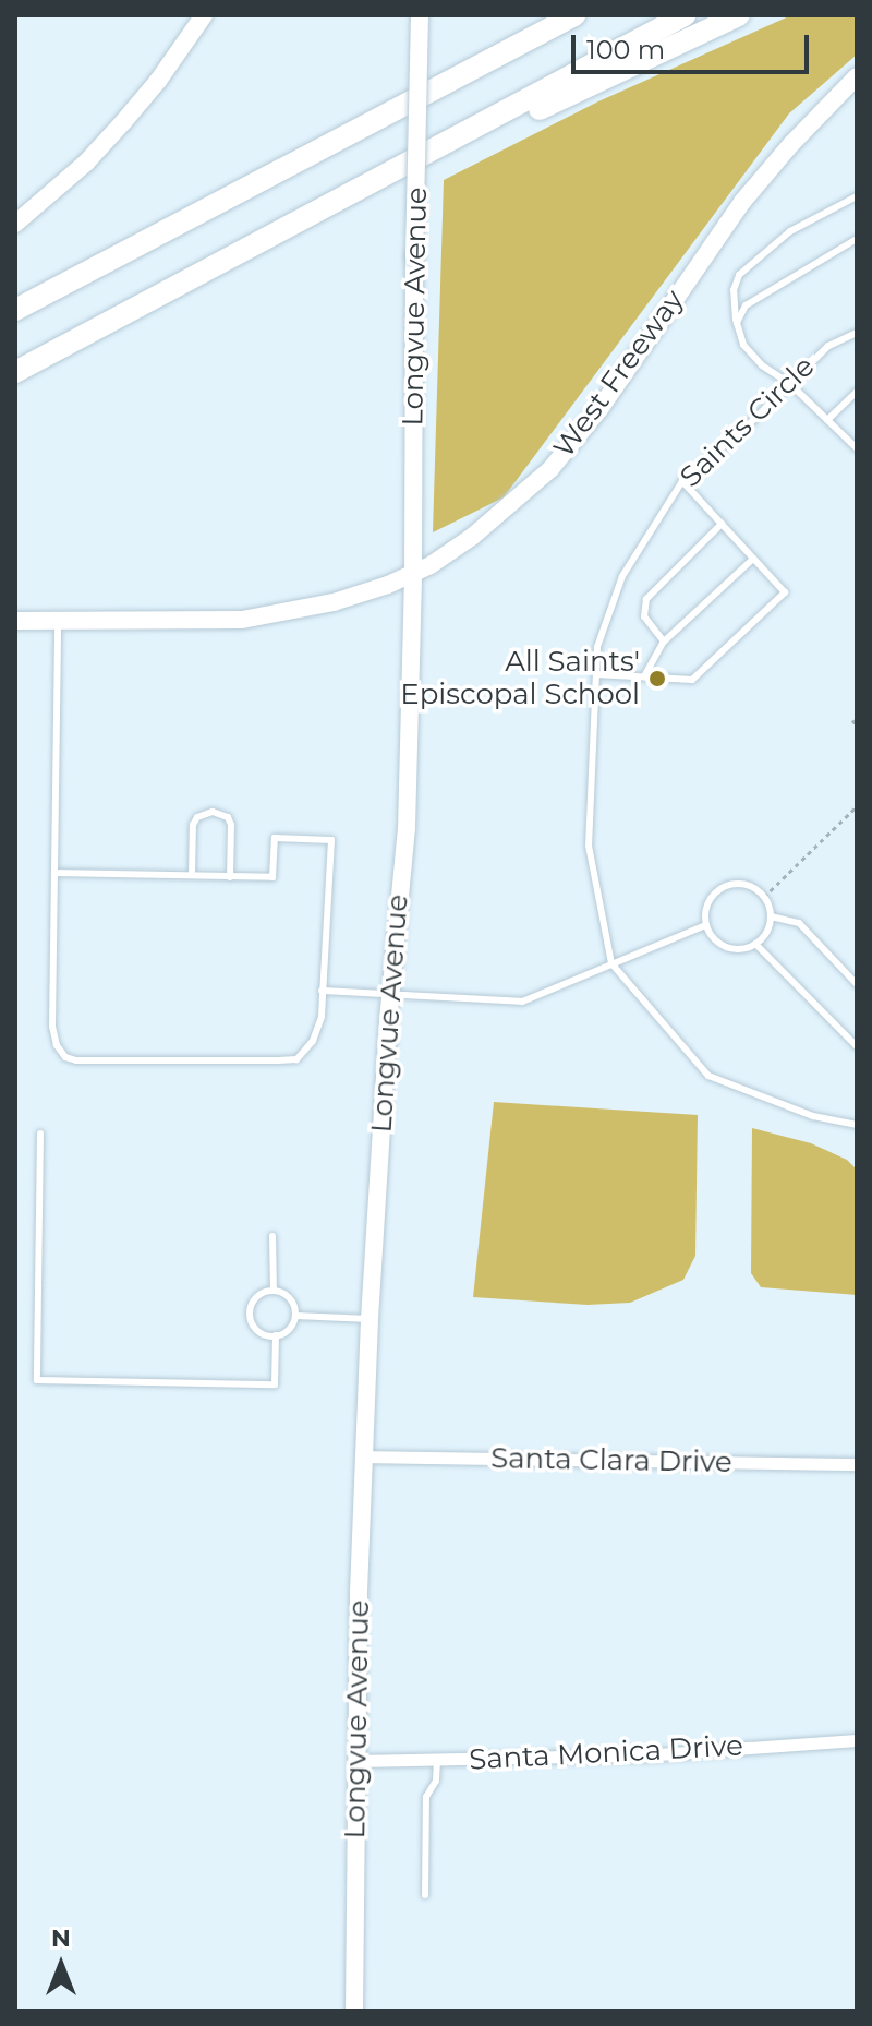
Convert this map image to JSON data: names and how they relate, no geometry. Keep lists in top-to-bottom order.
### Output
{
  "streets": {
    "main road": ["Longvue Avenue", "West Freeway"],
    "street": ["Santa Clara Drive", "Santa Monica Drive"],
    "lane": ["Saints Circle"]
  },
  "crossings": [
    ["Longvue Avenue", "West Freeway"],
    ["Longvue Avenue", "Santa Clara Drive"],
    ["Longvue Avenue", "Santa Monica Drive"]
  ],
  "places": ["All Saints' Episcopal School"],
  "scale_bar": "100 m",
  "north": "top"
}
